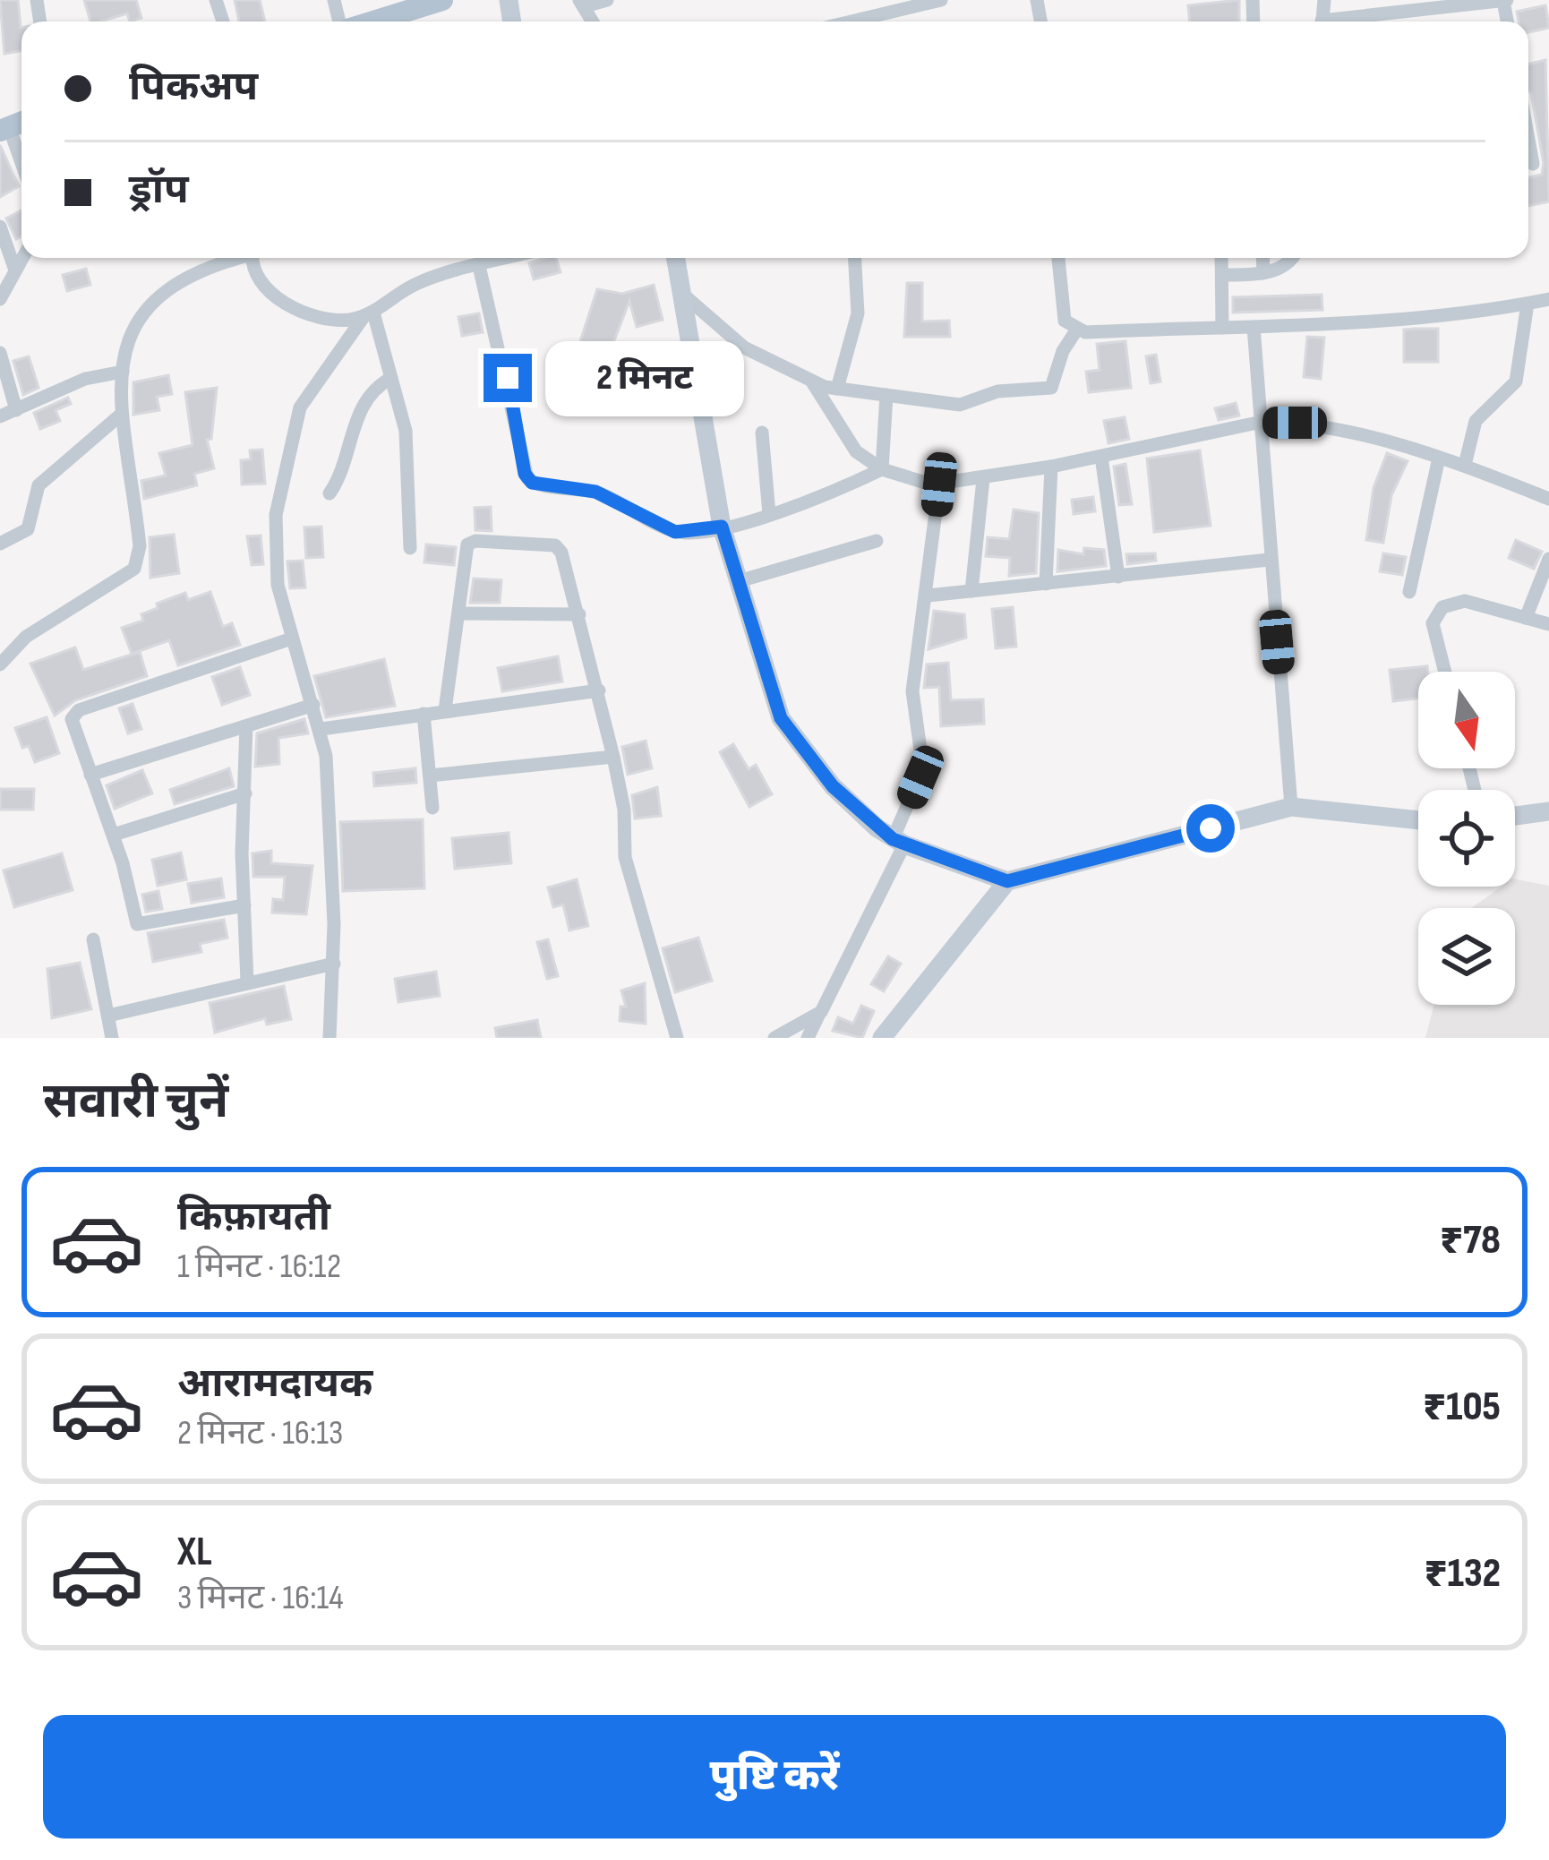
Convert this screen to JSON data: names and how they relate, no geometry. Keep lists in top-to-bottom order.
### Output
{
  "north": "bottom",
  "page": {
    "banner": ["पिकअप", "ड्रॉप"],
    "bubble": "2 मिनट",
    "heading": "सवारी चुनें",
    "list": [
      {
        "name": "किफ़ायती",
        "note": "1 मिनट · 16:12",
        "value": "₹78"
      },
      {
        "name": "आरामदायक",
        "note": "2 मिनट · 16:13",
        "value": "₹105"
      },
      {
        "name": "XL",
        "note": "3 मिनट · 16:14",
        "value": "₹132"
      }
    ],
    "buttons": "पुष्टि करें"
  }
}
